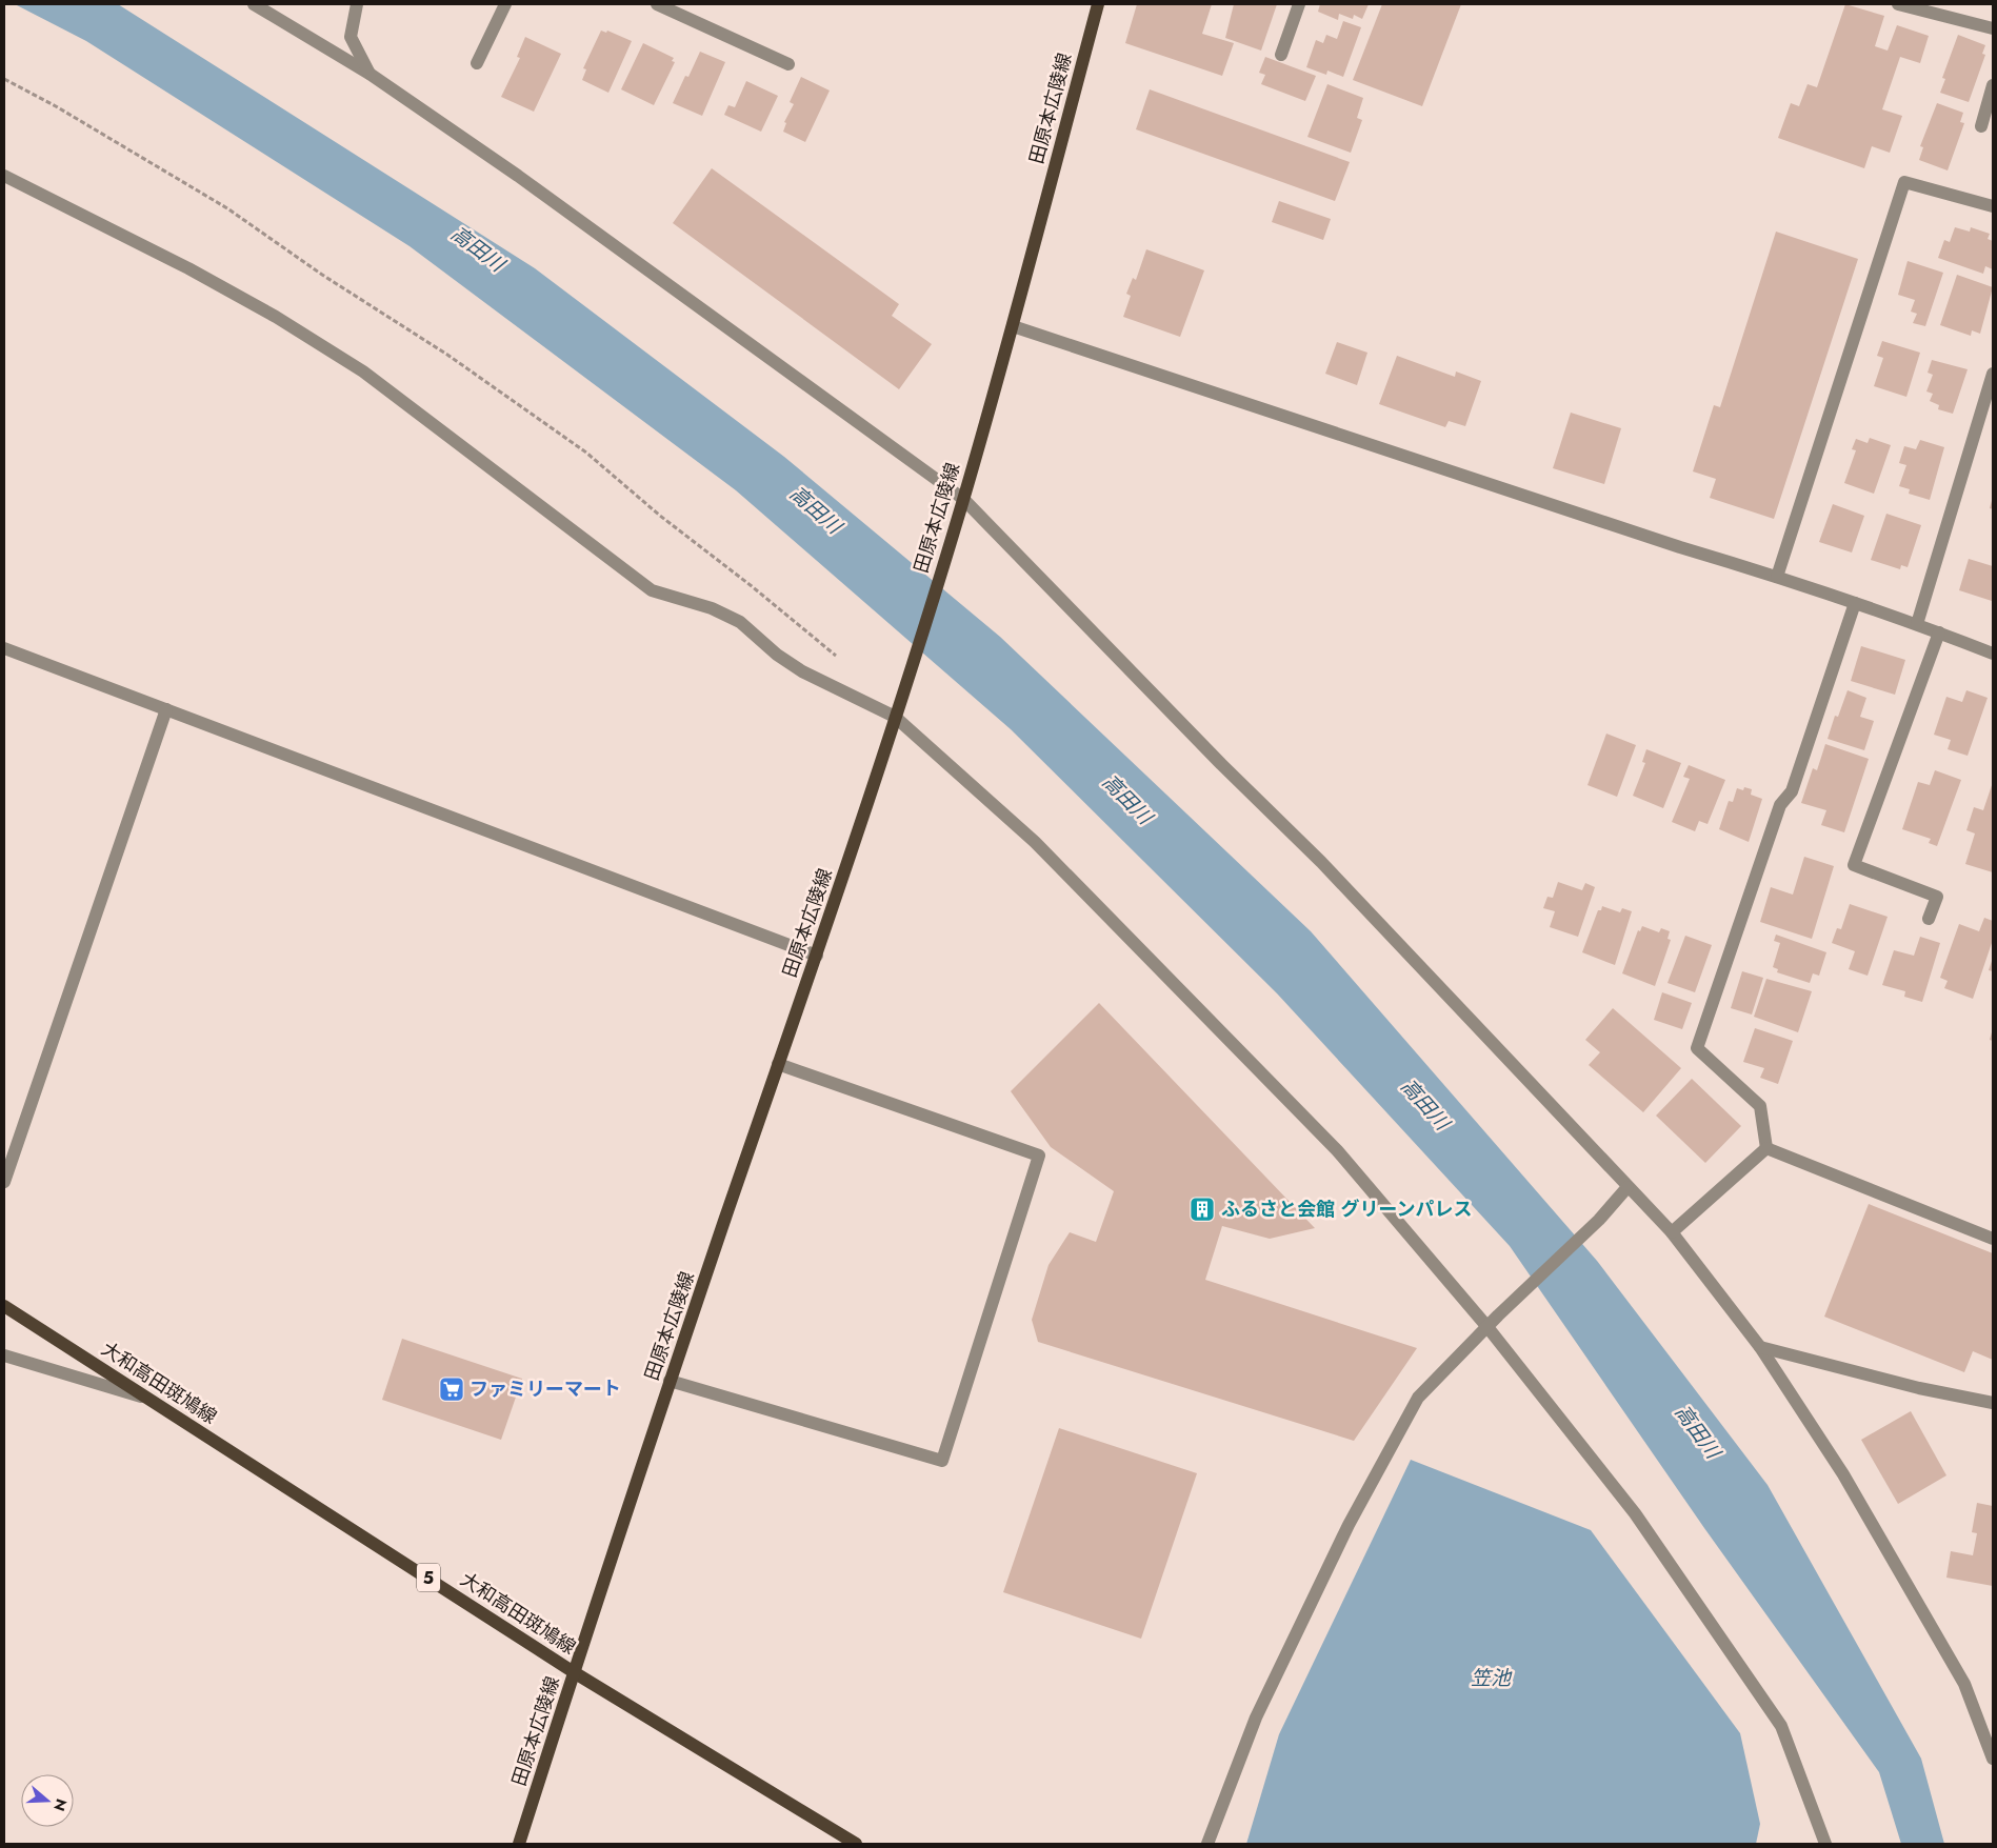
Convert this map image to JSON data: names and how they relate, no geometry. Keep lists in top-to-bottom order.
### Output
{
  "streets": {
    "main road": ["田原本広陵線", "大和高田斑鳩線", "5"]
  },
  "crossings": [
    ["田原本広陵線", "大和高田斑鳩線"]
  ],
  "water": ["高田川", "笠池"],
  "places": {
    "building": ["ふるさと会館 グリーンパレス"],
    "supermarket": ["ファミリーマート"]
  },
  "north": "right"
}
